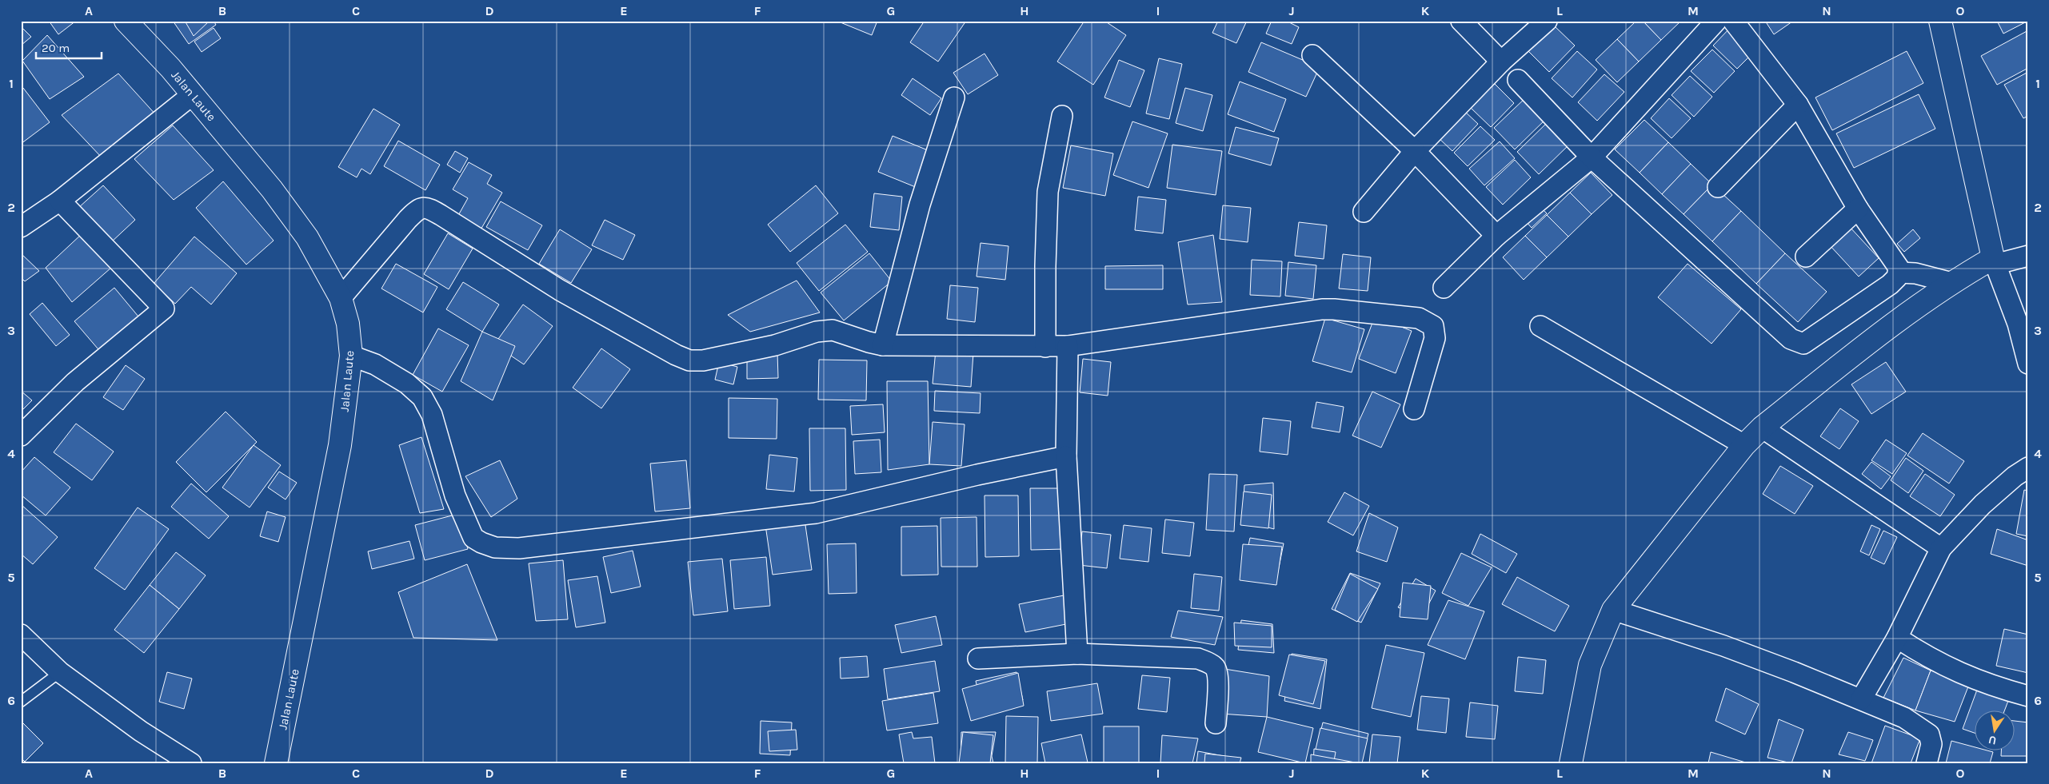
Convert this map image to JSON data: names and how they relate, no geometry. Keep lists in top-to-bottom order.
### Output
{
  "streets": {
    "street": ["Jalan Laute"]
  },
  "scale_bar": "20 m",
  "north": "bottom",
  "grid": {
    "columns": [
      "A",
      "B",
      "C",
      "D",
      "E",
      "F",
      "G",
      "H",
      "I",
      "J",
      "K",
      "L",
      "M",
      "N",
      "O"
    ],
    "rows": [
      "1",
      "2",
      "3",
      "4",
      "5",
      "6"
    ]
  }
}
